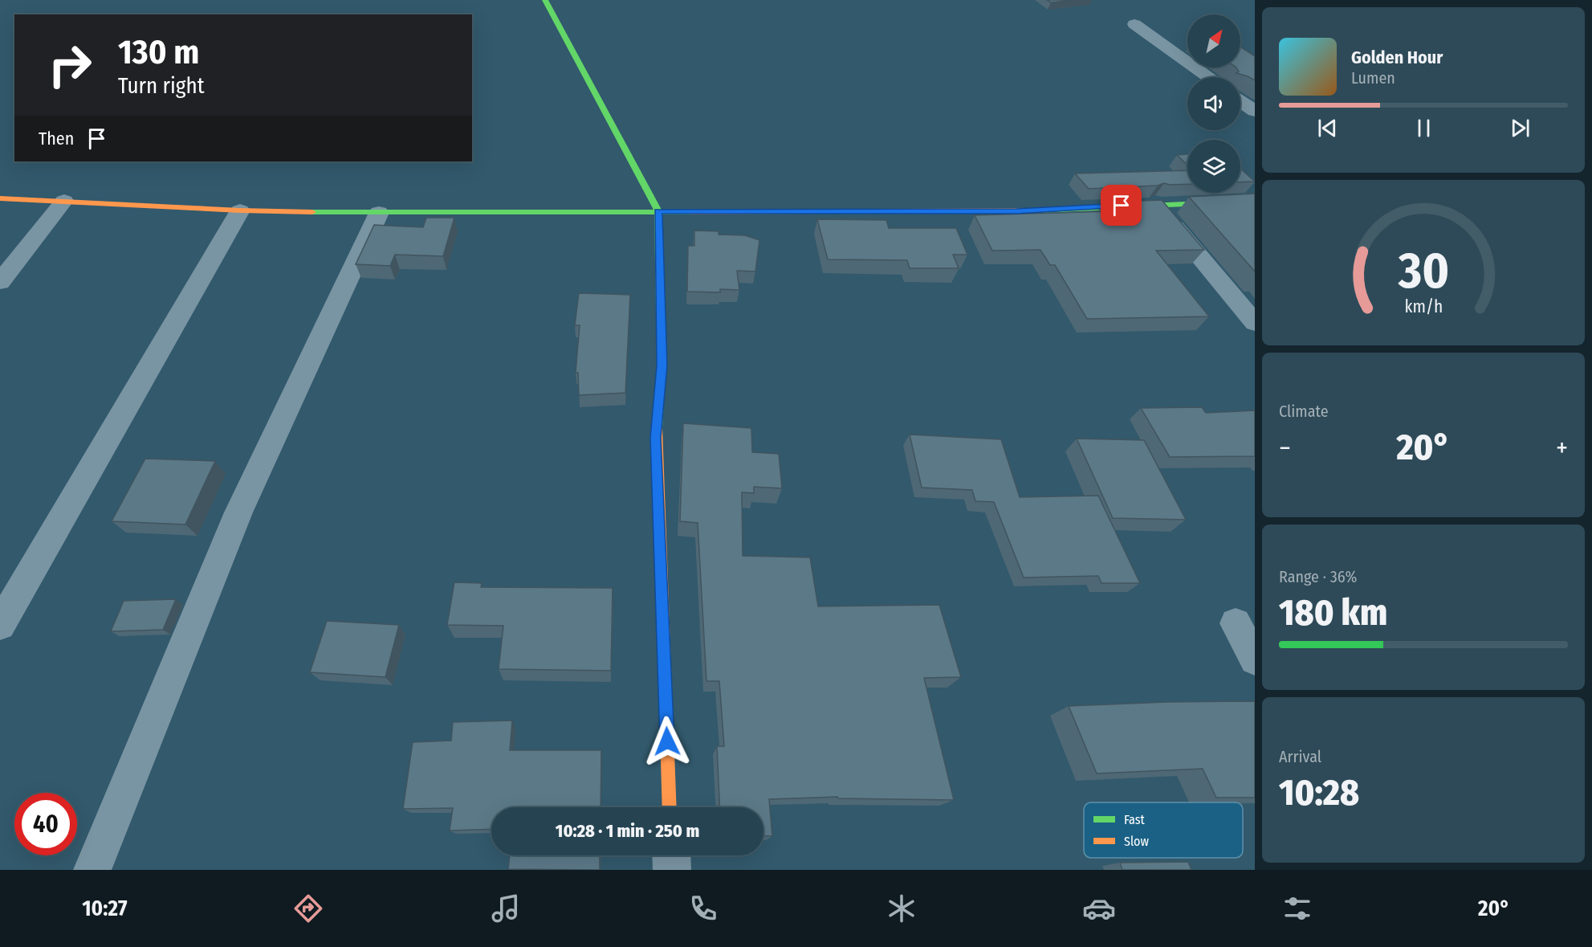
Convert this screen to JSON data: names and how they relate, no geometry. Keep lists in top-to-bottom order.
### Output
{
  "legend": ["Fast", "Slow"],
  "north": "top right",
  "page": {
    "turn": ["130 m", "Turn right"],
    "song": ["Golden Hour", "Lumen"],
    "then": "Then",
    "tile": [
      "Climate",
      ["Range · 36%", "180 km"],
      ["Arrival", "10:28"]
    ],
    "heat": ["−", "20°", "+"],
    "limit": "40",
    "trip": "10:28 · 1 min · 250 m",
    "tabs": ["10:27", "20°"],
    "gauge": ["30", "km/h"]
  }
}
